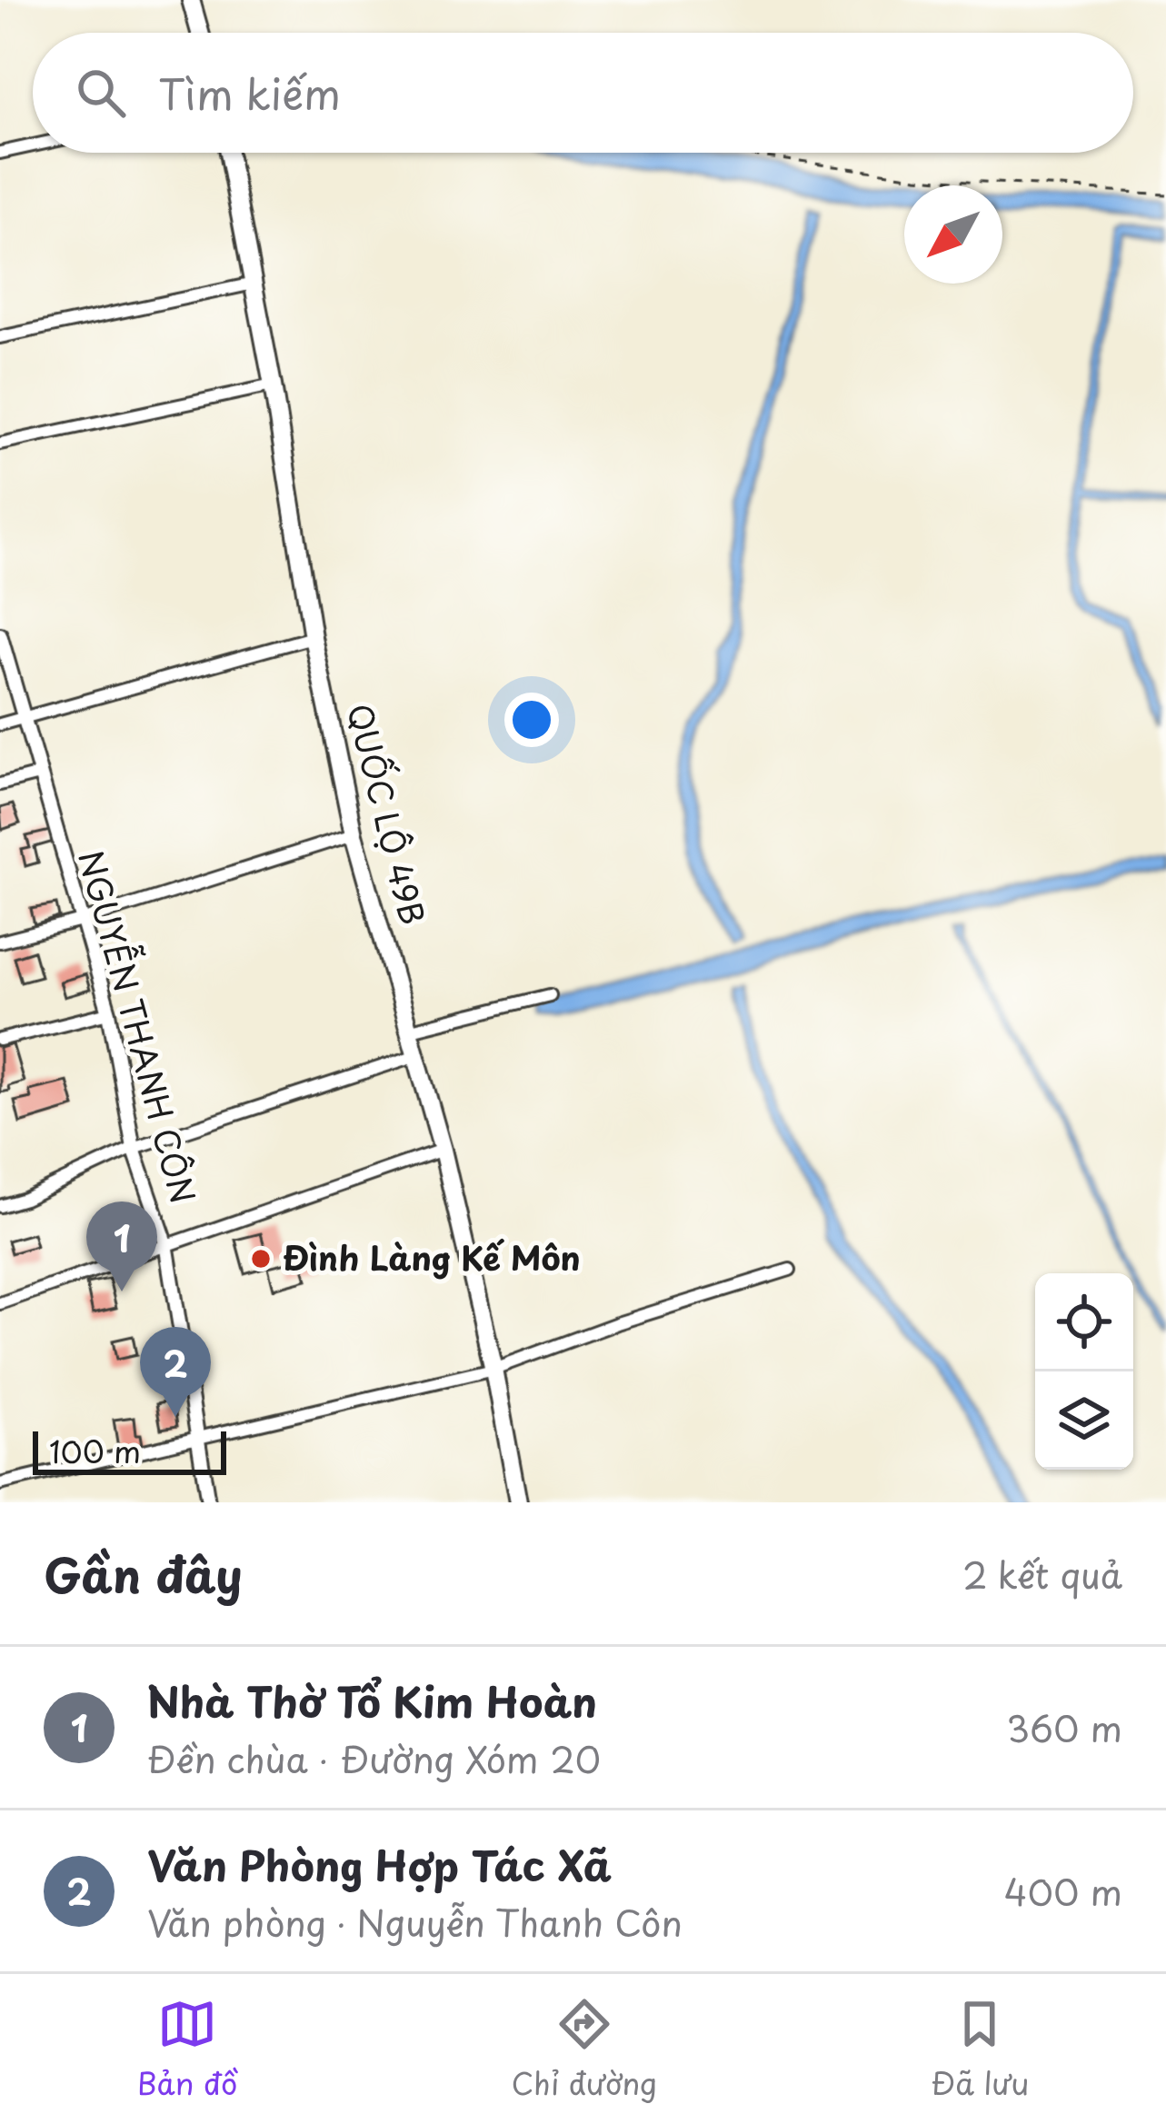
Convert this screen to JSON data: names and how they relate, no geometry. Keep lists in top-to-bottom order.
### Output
{
  "streets": {
    "main road": ["QUỐC LỘ 49B"],
    "street": ["NGUYỄN THANH CÔN"]
  },
  "places": ["Đình Làng Kế Môn"],
  "scale_bar": "100 m",
  "north": "bottom left",
  "page": {
    "search": "Tìm kiếm",
    "pins": ["1", "2"],
    "scale": "100 m",
    "heading": ["Gần đây", "2 kết quả"],
    "list": [
      {
        "mark": "1",
        "name": "Nhà Thờ Tổ Kim Hoàn",
        "note": "Đền chùa · Đường Xóm 20",
        "value": "360 m"
      },
      {
        "mark": "2",
        "name": "Văn Phòng Hợp Tác Xã",
        "note": "Văn phòng · Nguyễn Thanh Côn",
        "value": "400 m"
      }
    ],
    "nav": ["Bản đồ", "Chỉ đường", "Đã lưu"]
  }
}
